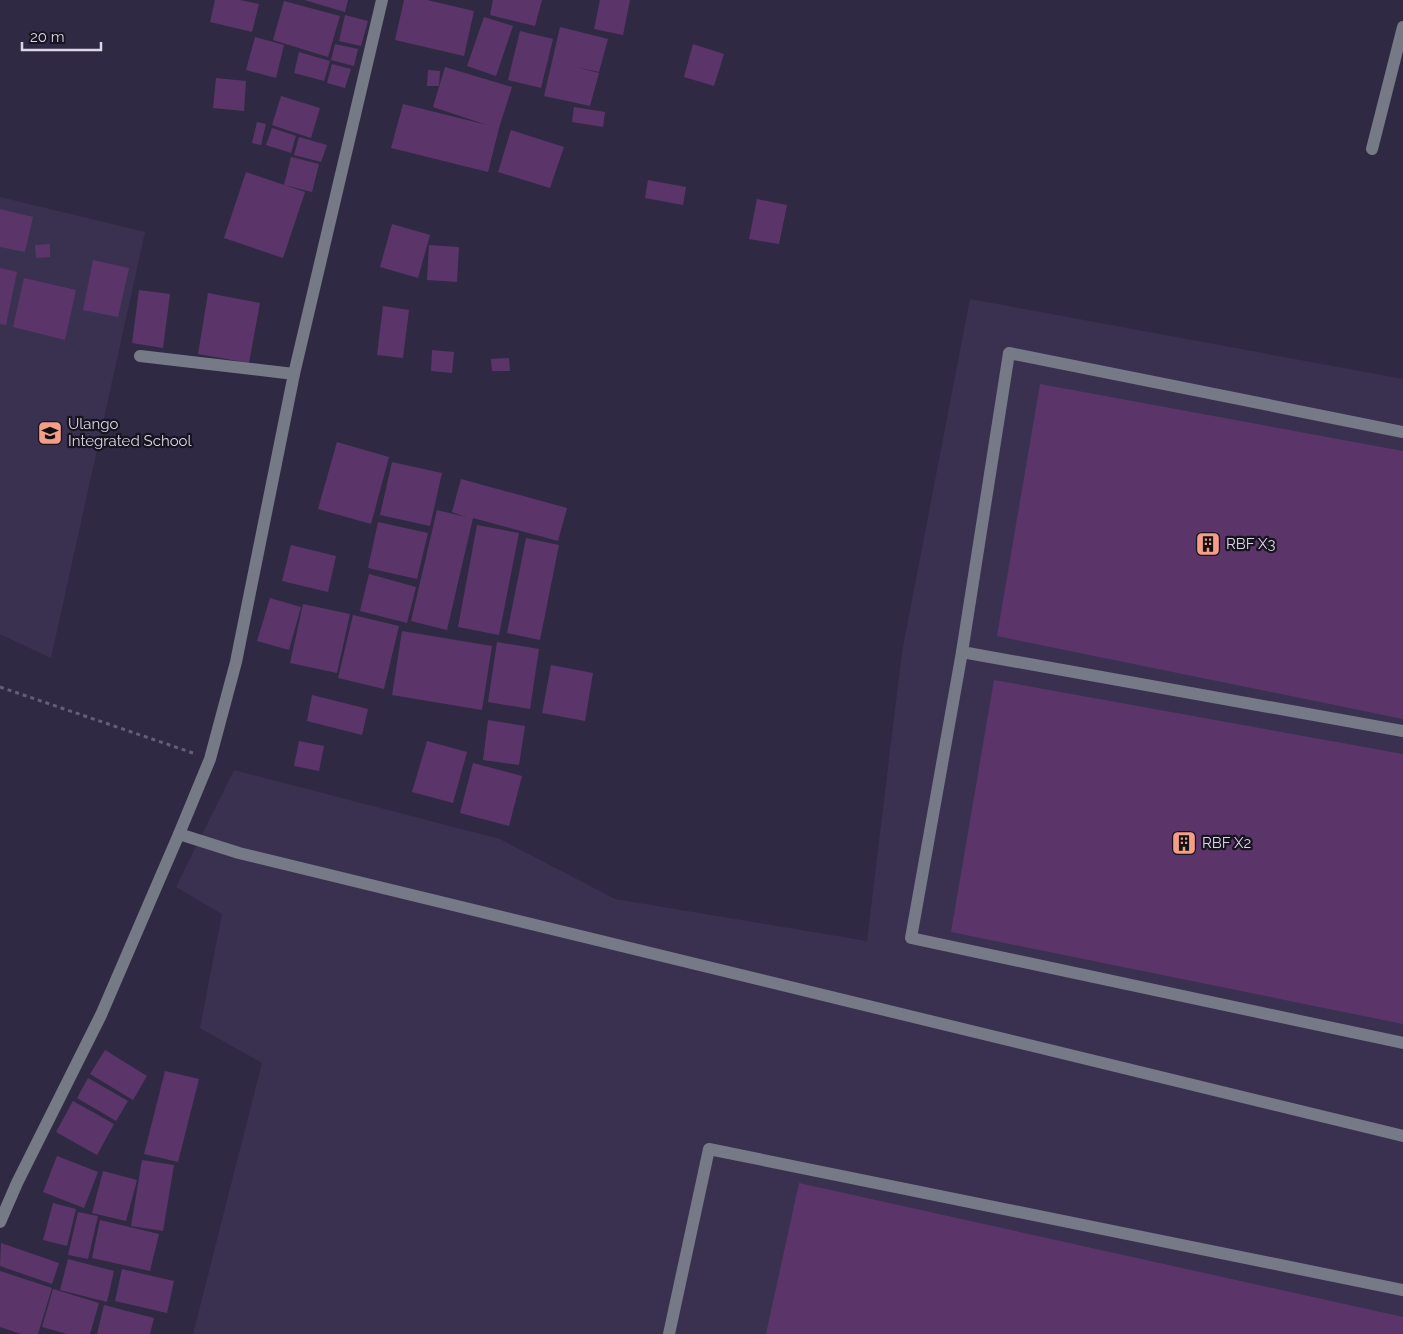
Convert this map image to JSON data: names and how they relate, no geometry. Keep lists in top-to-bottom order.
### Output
{
  "places": {
    "school or university": ["Ulango Integrated School"],
    "building": ["RBF X3", "RBF X2"]
  },
  "scale_bar": "20 m"
}
